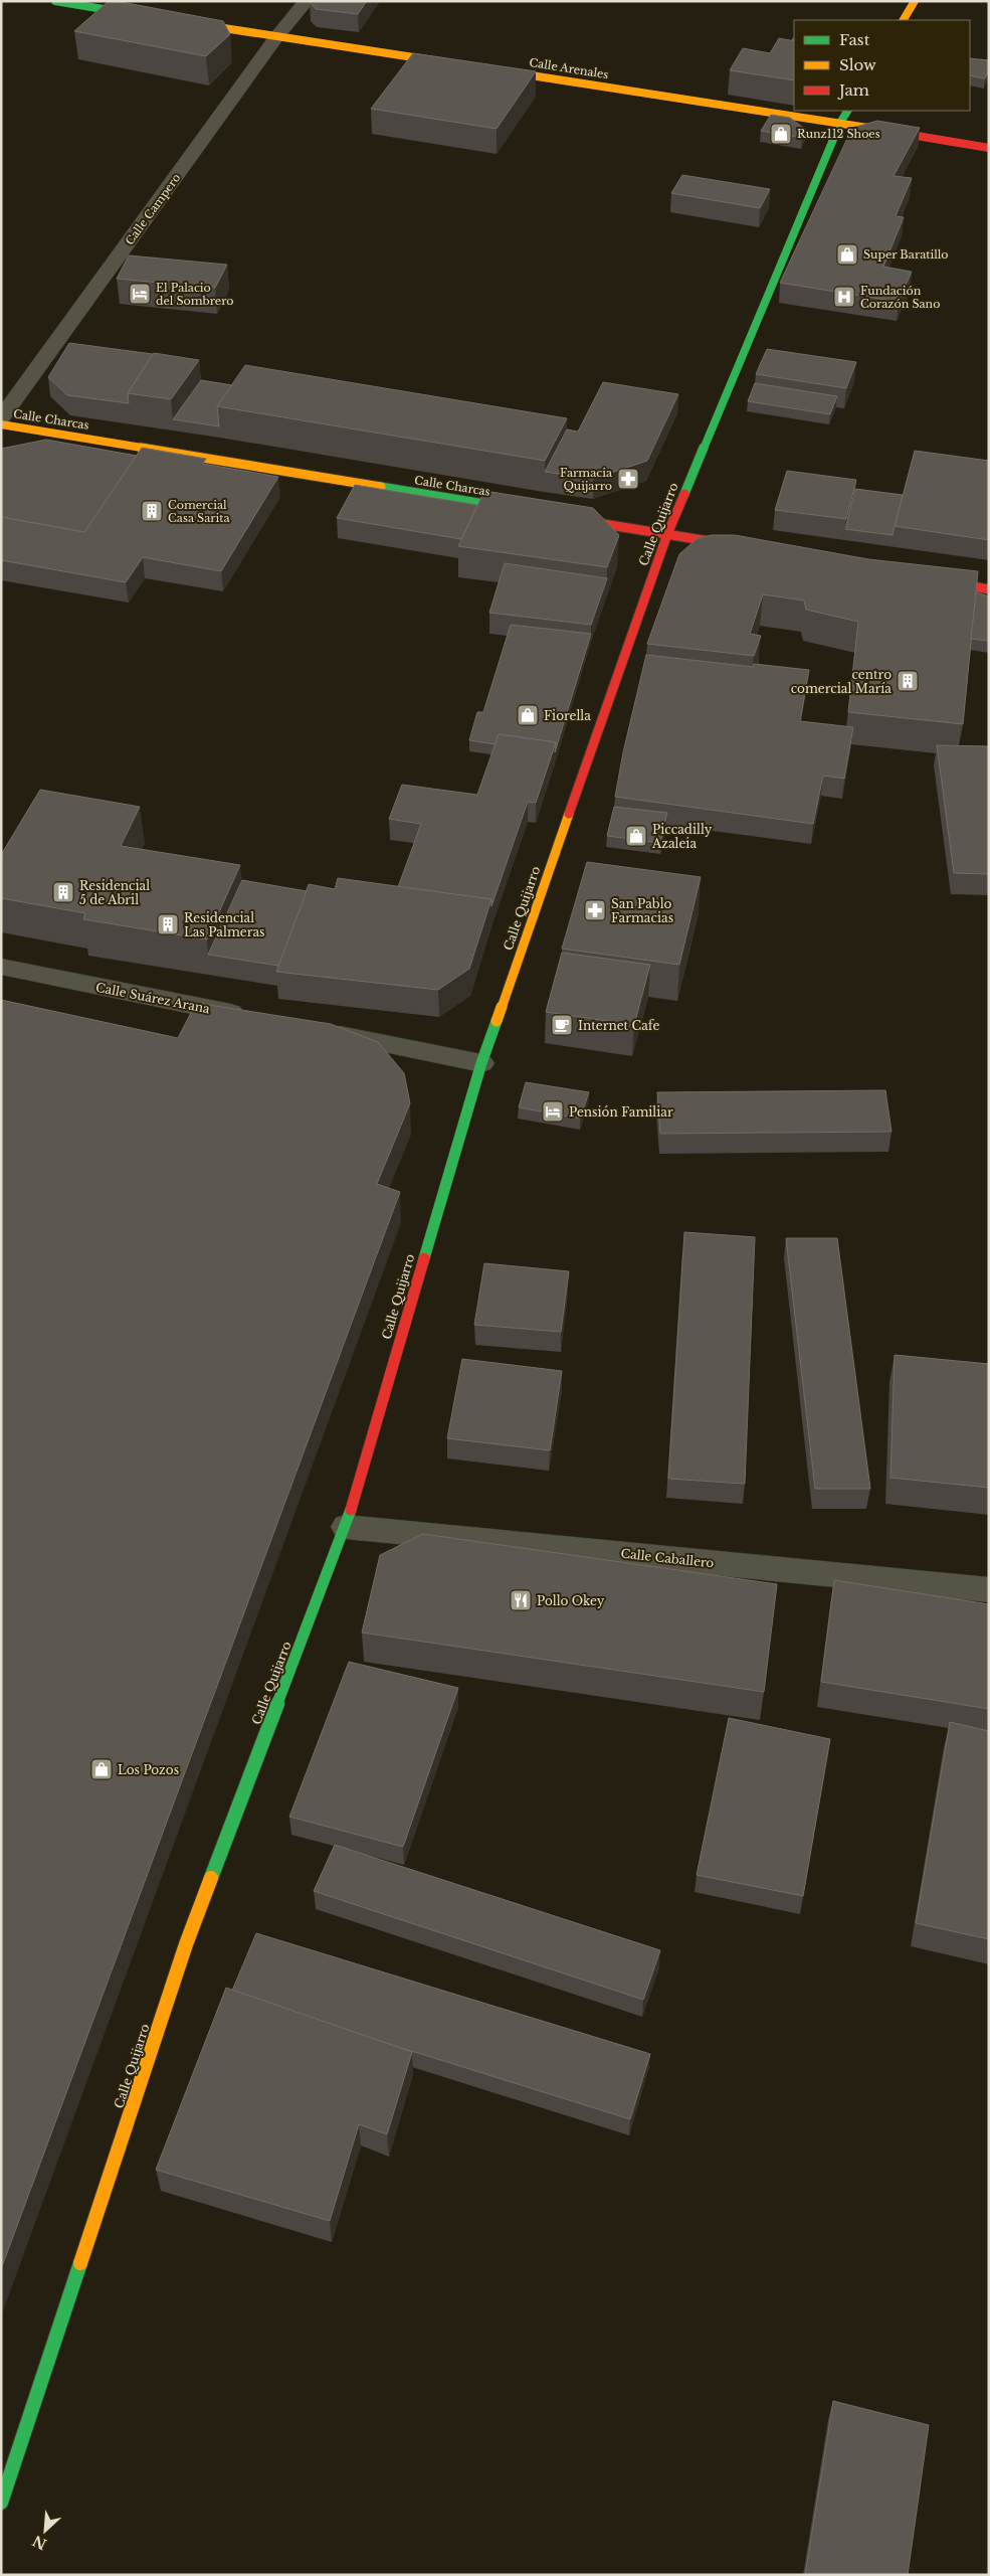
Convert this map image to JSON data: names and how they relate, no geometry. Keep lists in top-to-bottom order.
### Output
{
  "streets": {
    "street": [
      "Calle Arenales",
      "Calle Campero",
      "Calle Charcas",
      "Calle Quijarro",
      "Calle Suárez Arana",
      "Calle Caballero"
    ]
  },
  "crossings": [
    ["Calle Arenales", "Calle Quijarro"],
    ["Calle Quijarro", "Calle Caballero"]
  ],
  "places": {
    "shop": [
      "Runz112 Shoes",
      "Super Baratillo",
      "Fiorella",
      "Piccadilly Azaleia",
      "Los Pozos"
    ],
    "hotel": ["El Palacio del Sombrero", "Pensión Familiar"],
    "hospital": ["Fundación Corazón Sano"],
    "pharmacy": ["Farmacia Quijarro", "San Pablo Farmacias"],
    "building": [
      "Comercial Casa Sarita",
      "centro comercial María",
      "Residencial 5 de Abril",
      "Residencial Las Palmeras"
    ],
    "cafe": ["Internet Cafe"],
    "restaurant": ["Pollo Okey"]
  },
  "legend": ["Fast", "Slow", "Jam"],
  "north": "bottom left"
}
